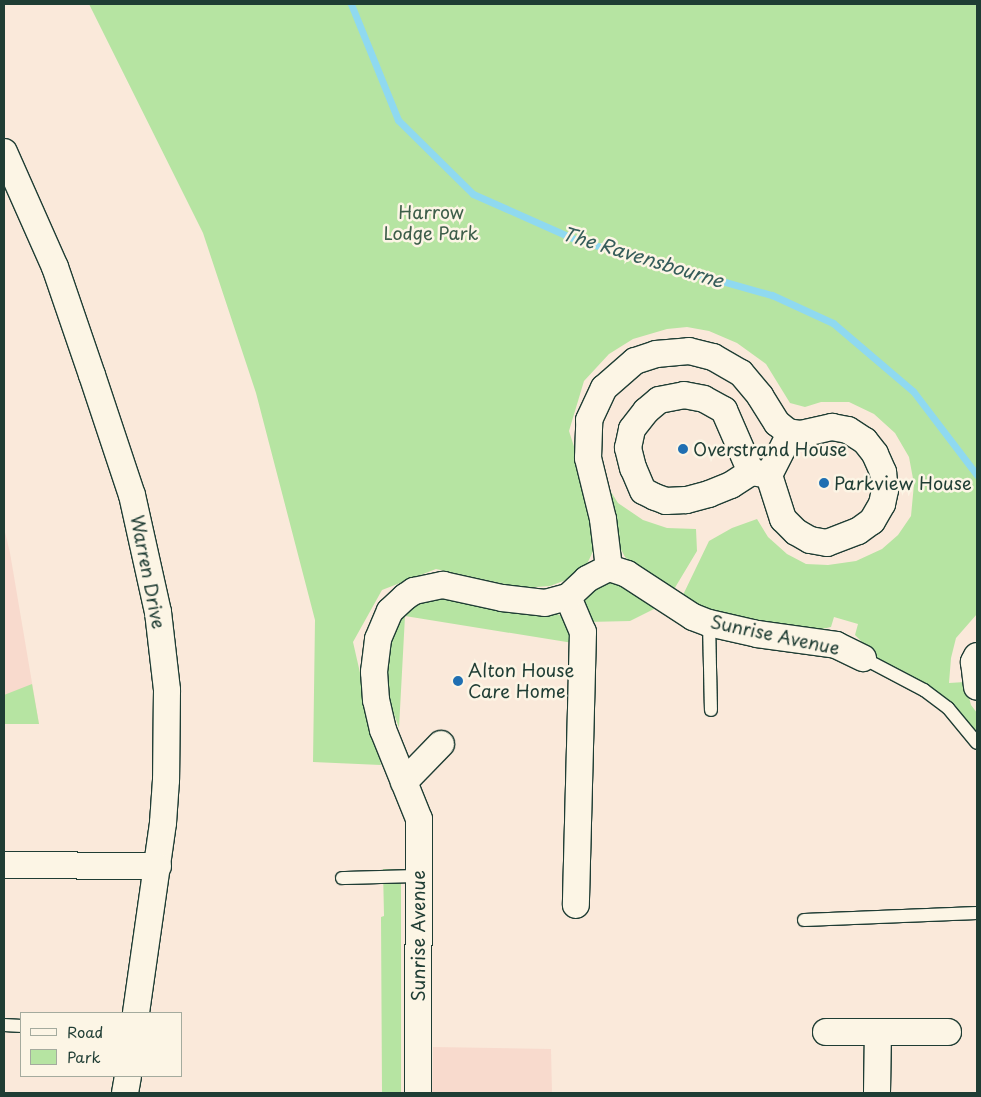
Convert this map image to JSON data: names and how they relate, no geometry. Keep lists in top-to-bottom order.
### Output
{
  "streets": {
    "street": ["Warren Drive", "Sunrise Avenue"]
  },
  "water": ["The Ravensbourne"],
  "parks": ["Harrow Lodge Park"],
  "places": ["Overstrand House", "Parkview House", "Alton House Care Home"],
  "legend": ["Road", "Park"]
}
